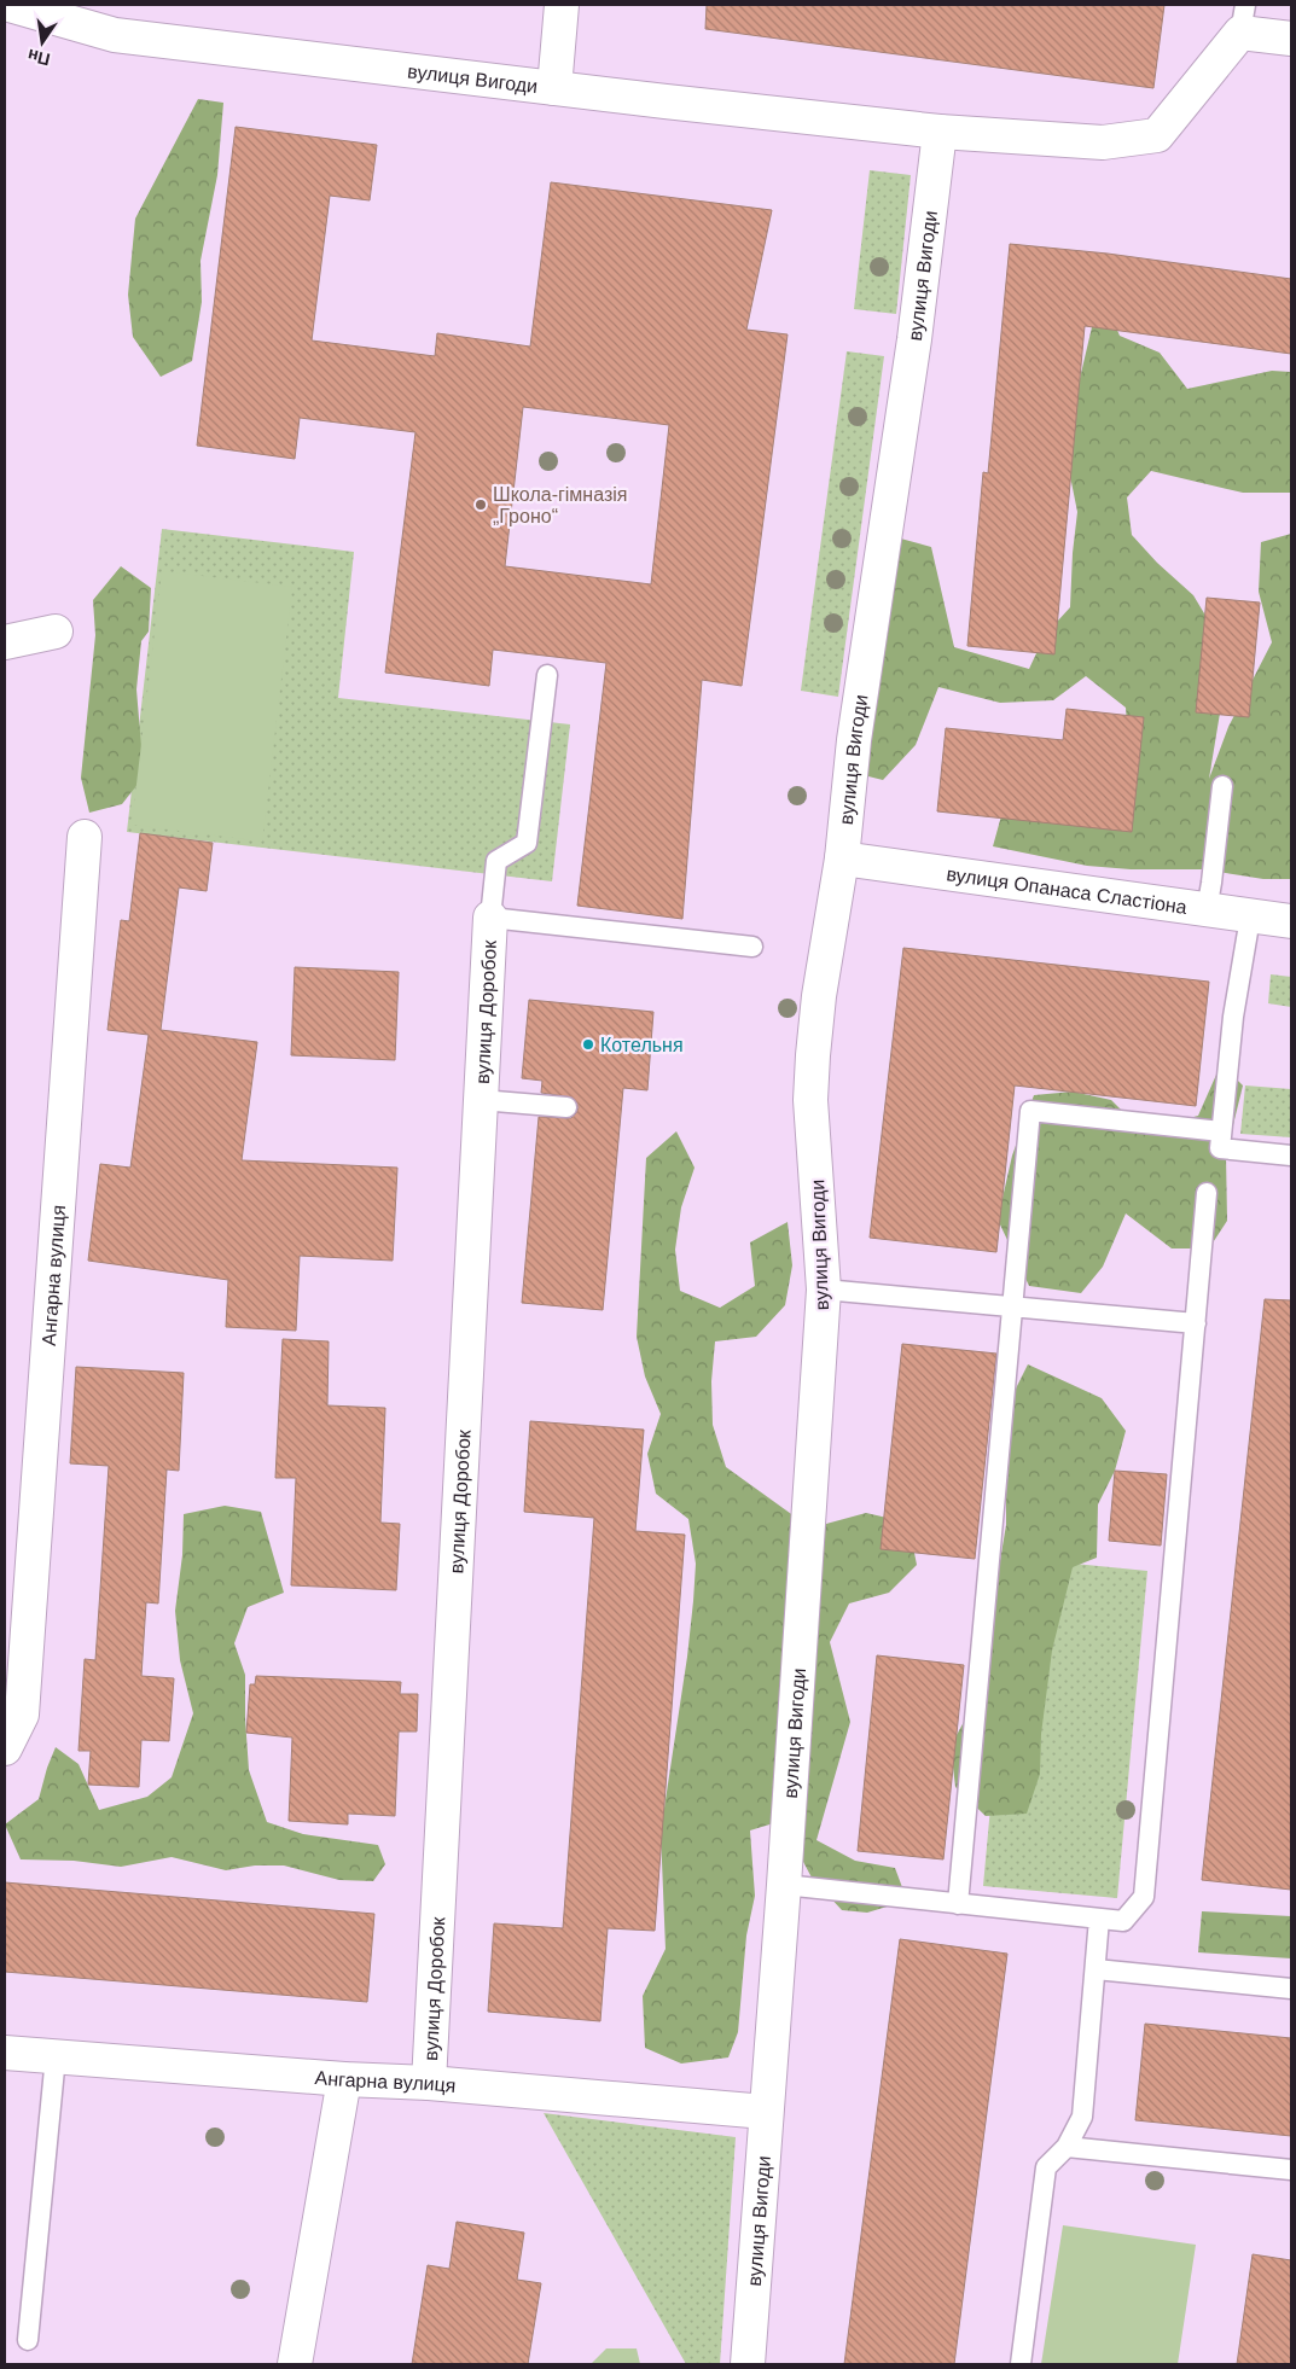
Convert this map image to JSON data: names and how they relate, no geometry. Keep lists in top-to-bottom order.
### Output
{
  "streets": {
    "street": [
      "вулиця Вигоди",
      "вулиця Опанаса Сластіона",
      "вулиця Доробок",
      "Ангарна вулиця"
    ]
  },
  "crossings": [
    ["вулиця Вигоди", "вулиця Опанаса Сластіона"],
    ["вулиця Вигоди", "Ангарна вулиця"],
    ["вулиця Доробок", "Ангарна вулиця"]
  ],
  "places": ["Школа-гімназія „Гроно“", "Котельня"],
  "north": "bottom"
}
